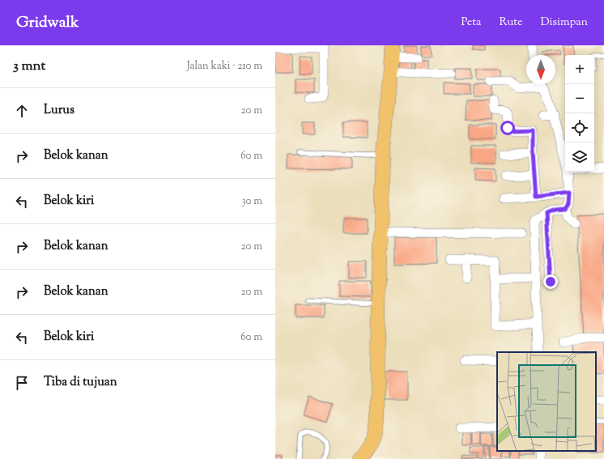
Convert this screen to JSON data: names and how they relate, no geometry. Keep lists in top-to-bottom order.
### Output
{
  "north": "bottom",
  "page": {
    "header": "Gridwalk",
    "nav": ["Peta", "Rute", "Disimpan"],
    "heading": ["3 mnt", "Jalan kaki · 210 m"],
    "map_buttons": ["+", "−"],
    "list": [
      ["Lurus", "20 m"],
      ["Belok kanan", "60 m"],
      ["Belok kiri", "30 m"],
      ["Belok kanan", "20 m"],
      ["Belok kanan", "20 m"],
      ["Belok kiri", "60 m"],
      "Tiba di tujuan"
    ]
  }
}
